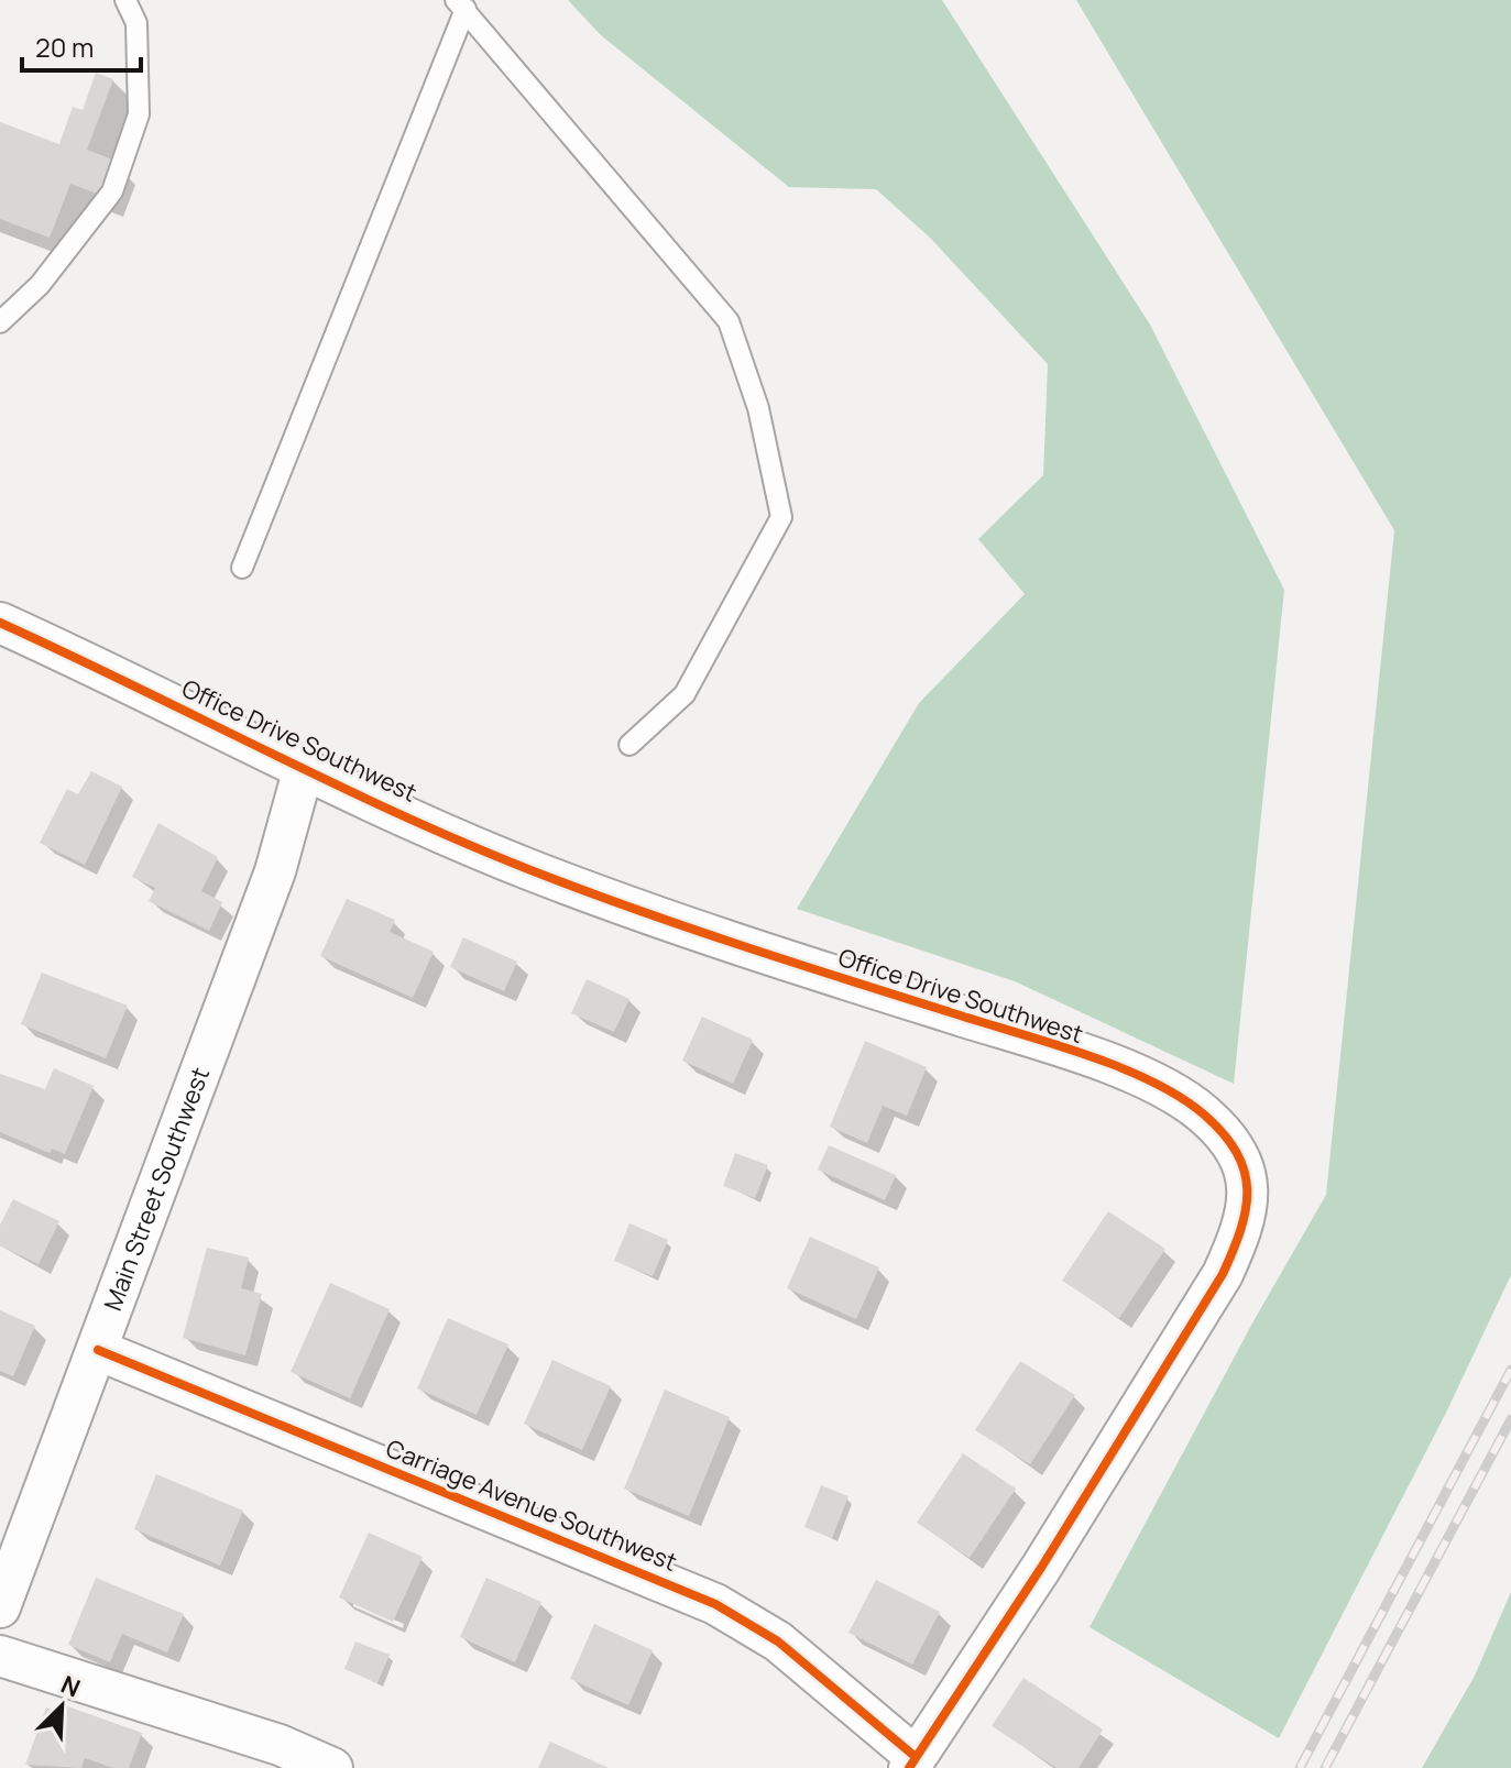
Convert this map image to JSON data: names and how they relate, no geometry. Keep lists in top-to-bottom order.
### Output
{
  "streets": {
    "street": ["Office Drive Southwest", "Main Street Southwest", "Carriage Avenue Southwest"]
  },
  "crossings": [
    ["Office Drive Southwest", "Main Street Southwest"],
    ["Office Drive Southwest", "Carriage Avenue Southwest"],
    ["Main Street Southwest", "Carriage Avenue Southwest"]
  ],
  "scale_bar": "20 m",
  "north": "top right"
}
